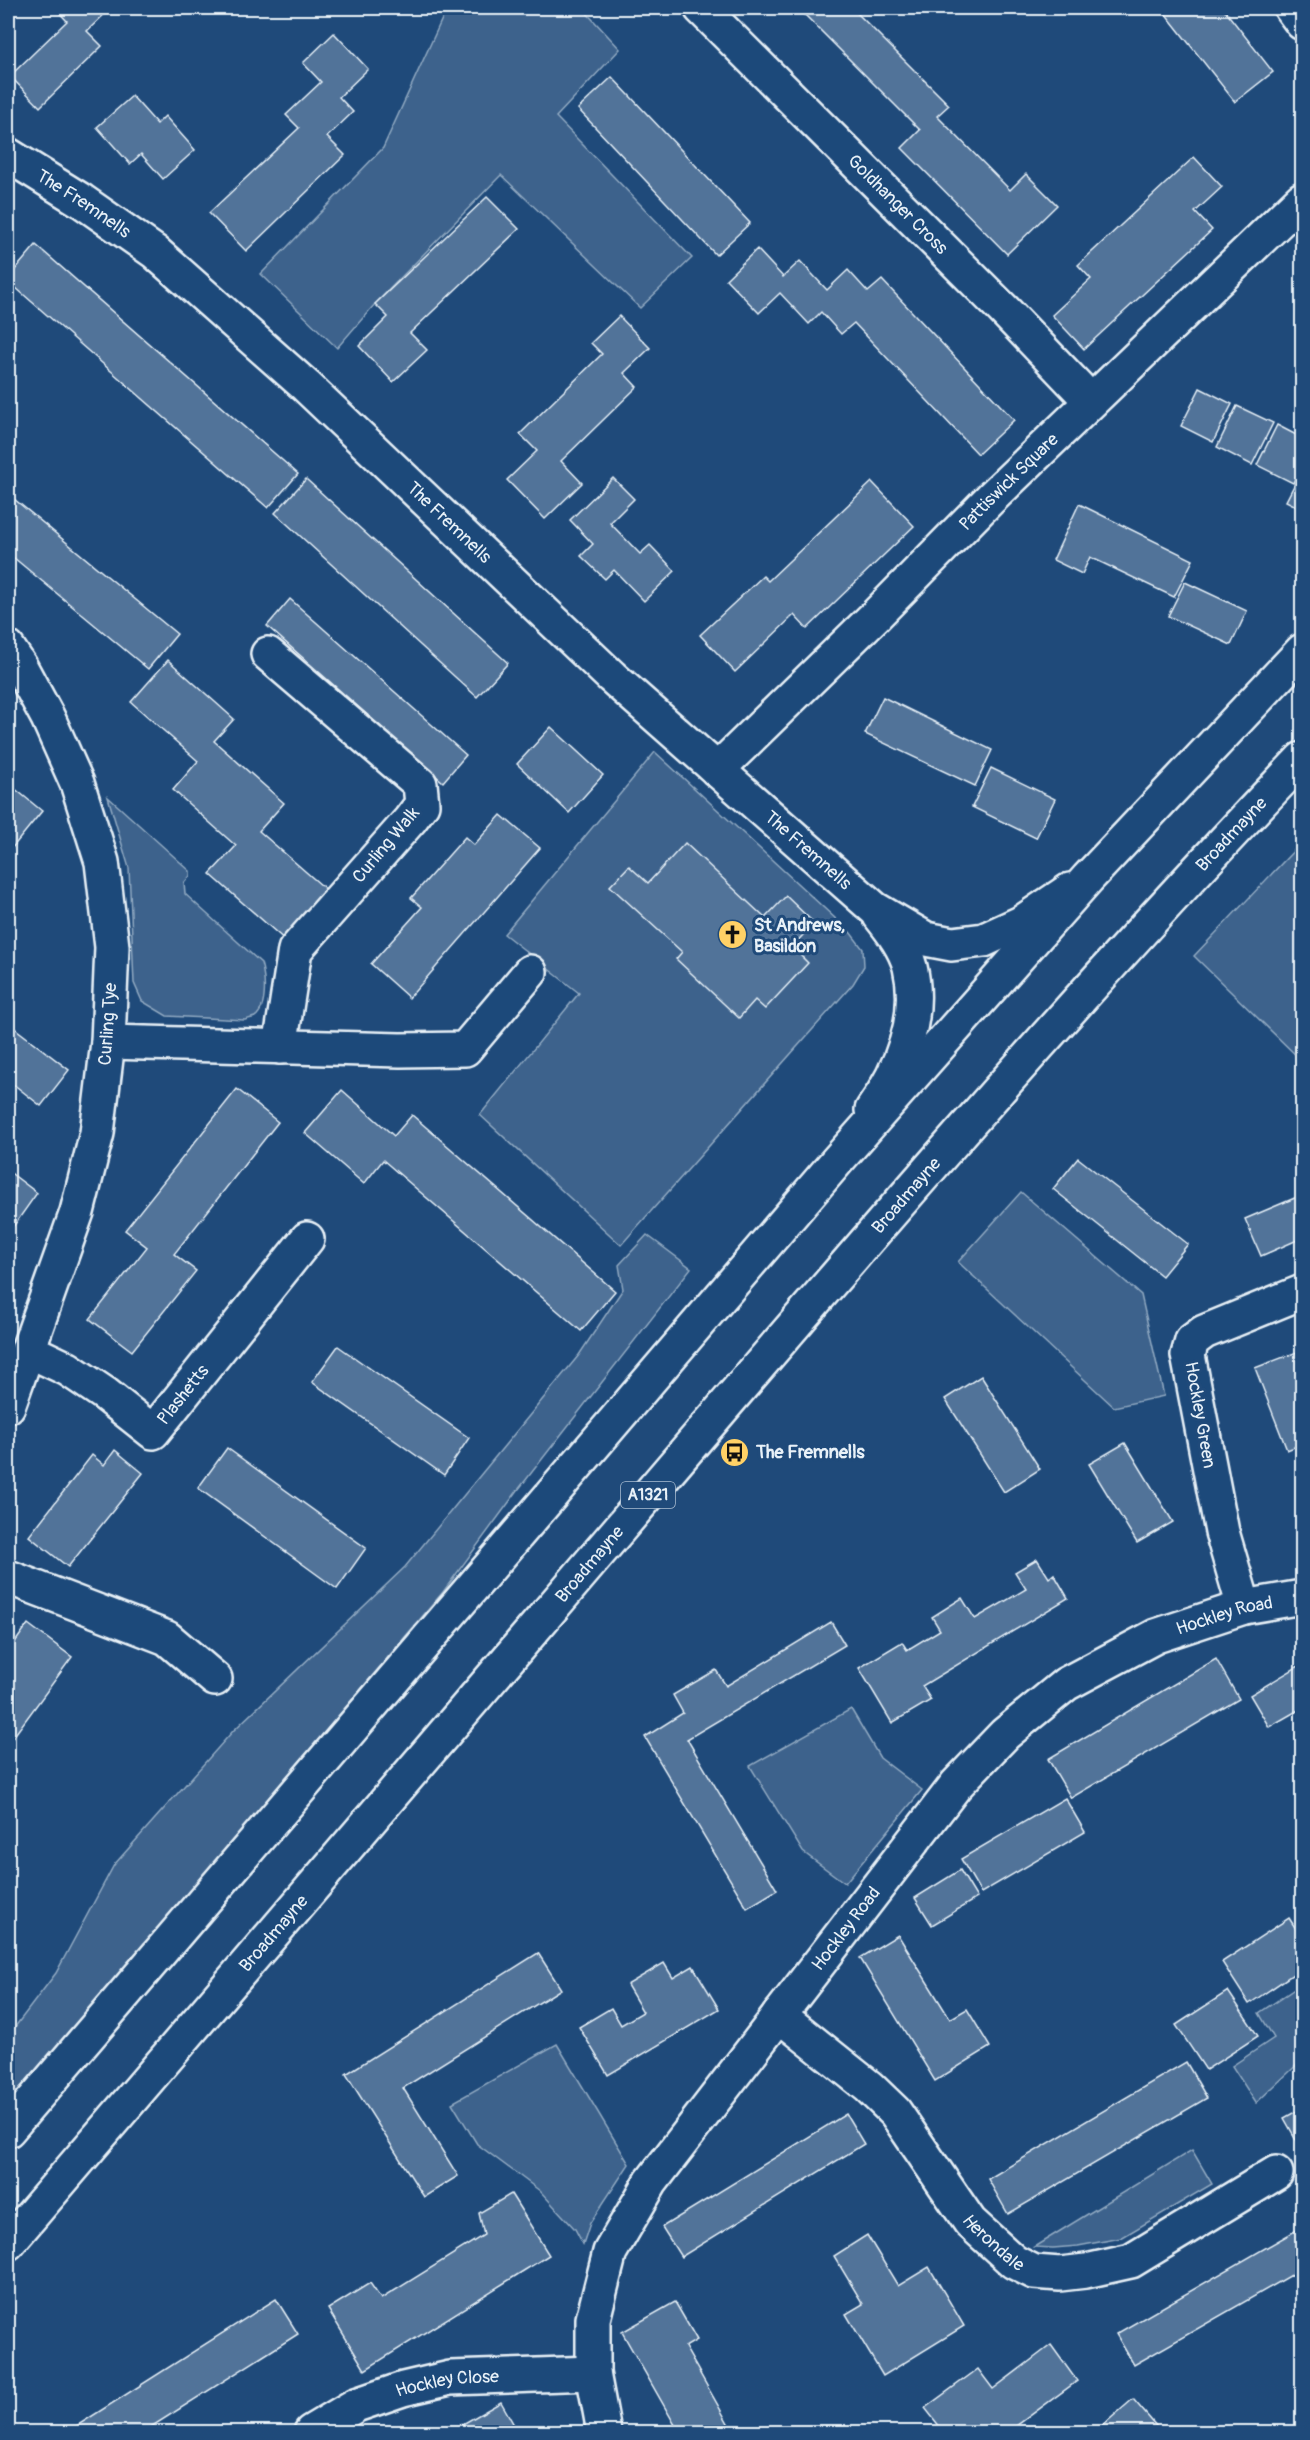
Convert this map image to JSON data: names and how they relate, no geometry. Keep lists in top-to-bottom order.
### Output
{
  "streets": {
    "street": [
      "The Fremnells",
      "Goldhanger Cross",
      "Pattiswick Square",
      "Broadmayne",
      "Curling Walk",
      "Curling Tye",
      "Plashetts",
      "Hockley Green",
      "A1321",
      "Hockley Road",
      "Herondale",
      "Hockley Close"
    ]
  },
  "crossings": [
    ["The Fremnells", "Pattiswick Square"],
    ["Goldhanger Cross", "Pattiswick Square"],
    ["Curling Tye", "Plashetts"],
    ["Hockley Green", "Hockley Road"],
    ["Hockley Road", "Herondale"],
    ["Hockley Road", "Hockley Close"]
  ],
  "places": {
    "church": ["St Andrews, Basildon"],
    "bus stop": ["The Fremnells"]
  }
}
